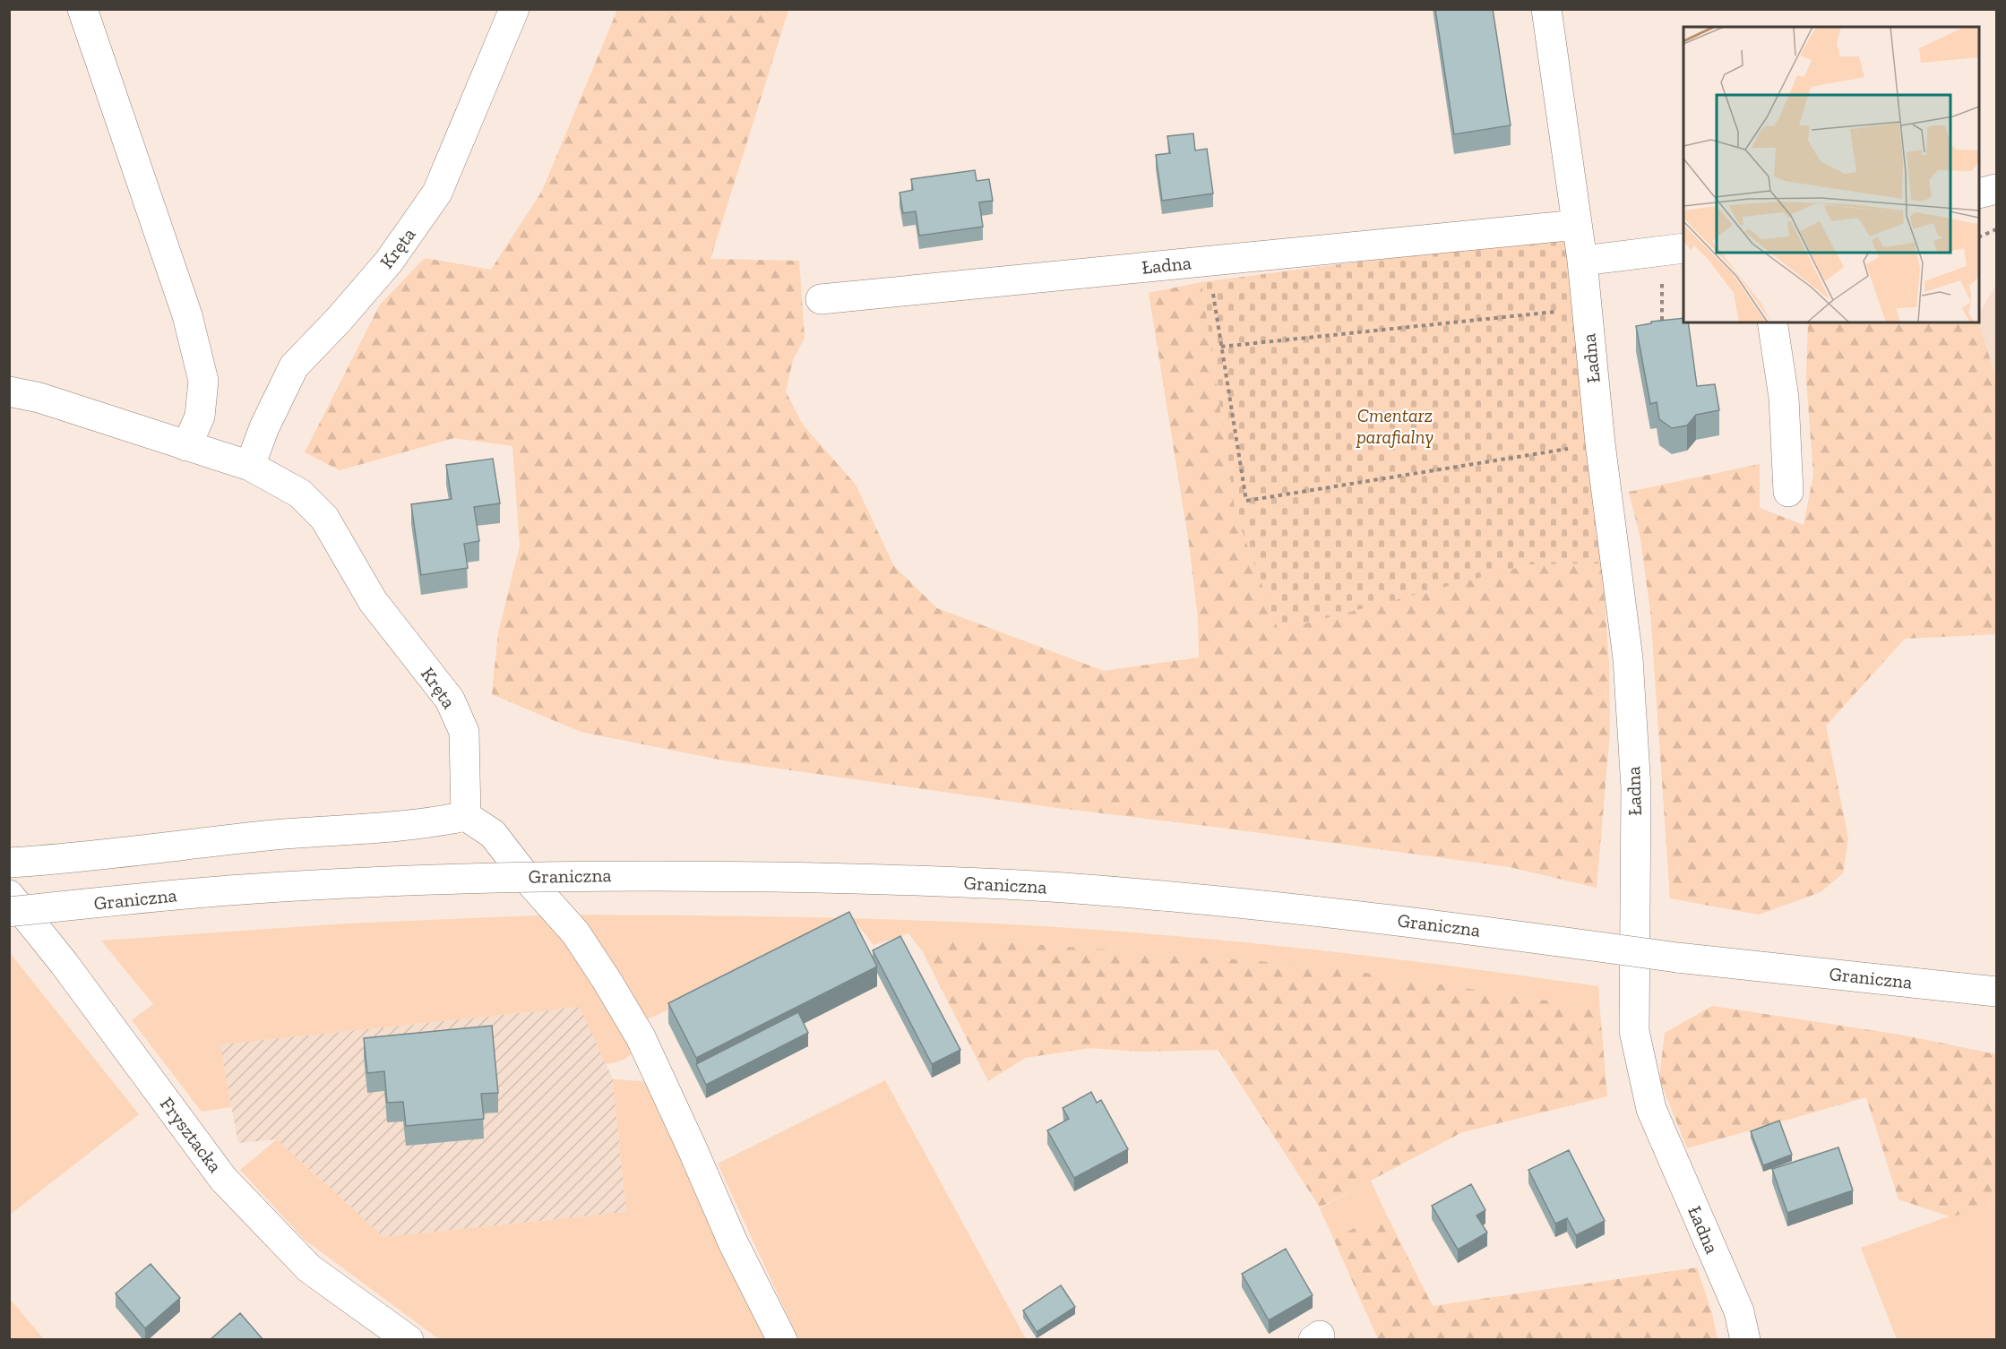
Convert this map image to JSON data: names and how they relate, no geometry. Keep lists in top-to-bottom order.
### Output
{
  "streets": {
    "main road": [
      "Kręta",
      "Ładna",
      "Graniczna",
      "Frysztacka"
    ]
  },
  "parks": ["Cmentarz parafialny"]
}
